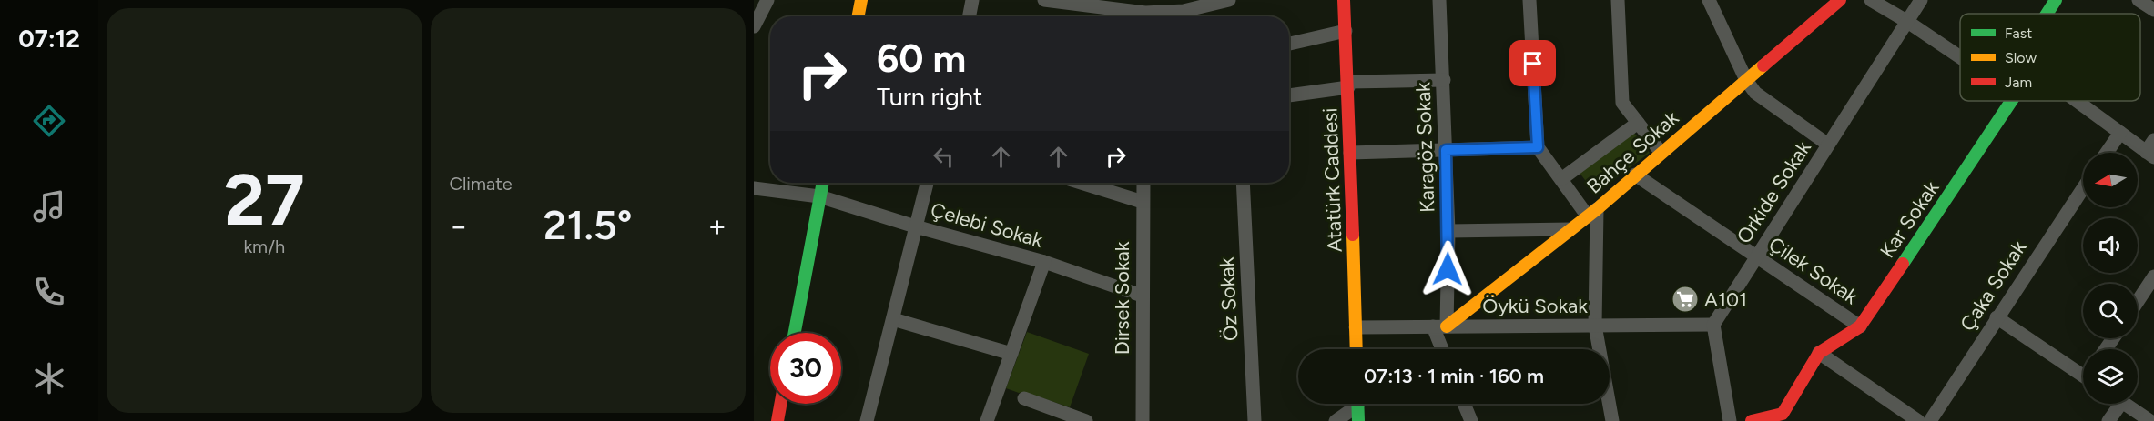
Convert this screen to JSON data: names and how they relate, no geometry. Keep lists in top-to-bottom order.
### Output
{
  "streets": {
    "street": [
      "Karagöz Sokak",
      "Bahçe Sokak",
      "Atatürk Caddesi",
      "Orkide Sokak",
      "Kar Sokak",
      "Çelebi Sokak",
      "Çilek Sokak",
      "Çaka Sokak",
      "Dirsek Sokak",
      "Öz Sokak",
      "Öykü Sokak"
    ]
  },
  "crossings": [
    ["Karagöz Sokak", "Bahçe Sokak"],
    ["Karagöz Sokak", "Öykü Sokak"],
    ["Bahçe Sokak", "Çilek Sokak"],
    ["Bahçe Sokak", "Öykü Sokak"],
    ["Atatürk Caddesi", "Öykü Sokak"],
    ["Orkide Sokak", "Çilek Sokak"],
    ["Orkide Sokak", "Öykü Sokak"],
    ["Kar Sokak", "Çilek Sokak"],
    ["Çelebi Sokak", "Dirsek Sokak"]
  ],
  "places": {
    "supermarket": ["A101"]
  },
  "legend": ["Fast", "Slow", "Jam"],
  "north": "left",
  "page": {
    "tabs": "07:12",
    "tile": [
      ["27", "km/h"],
      "Climate"
    ],
    "turn": ["60 m", "Turn right"],
    "heat": ["−", "21.5°", "+"],
    "limit": "30",
    "trip": "07:13 · 1 min · 160 m"
  }
}
